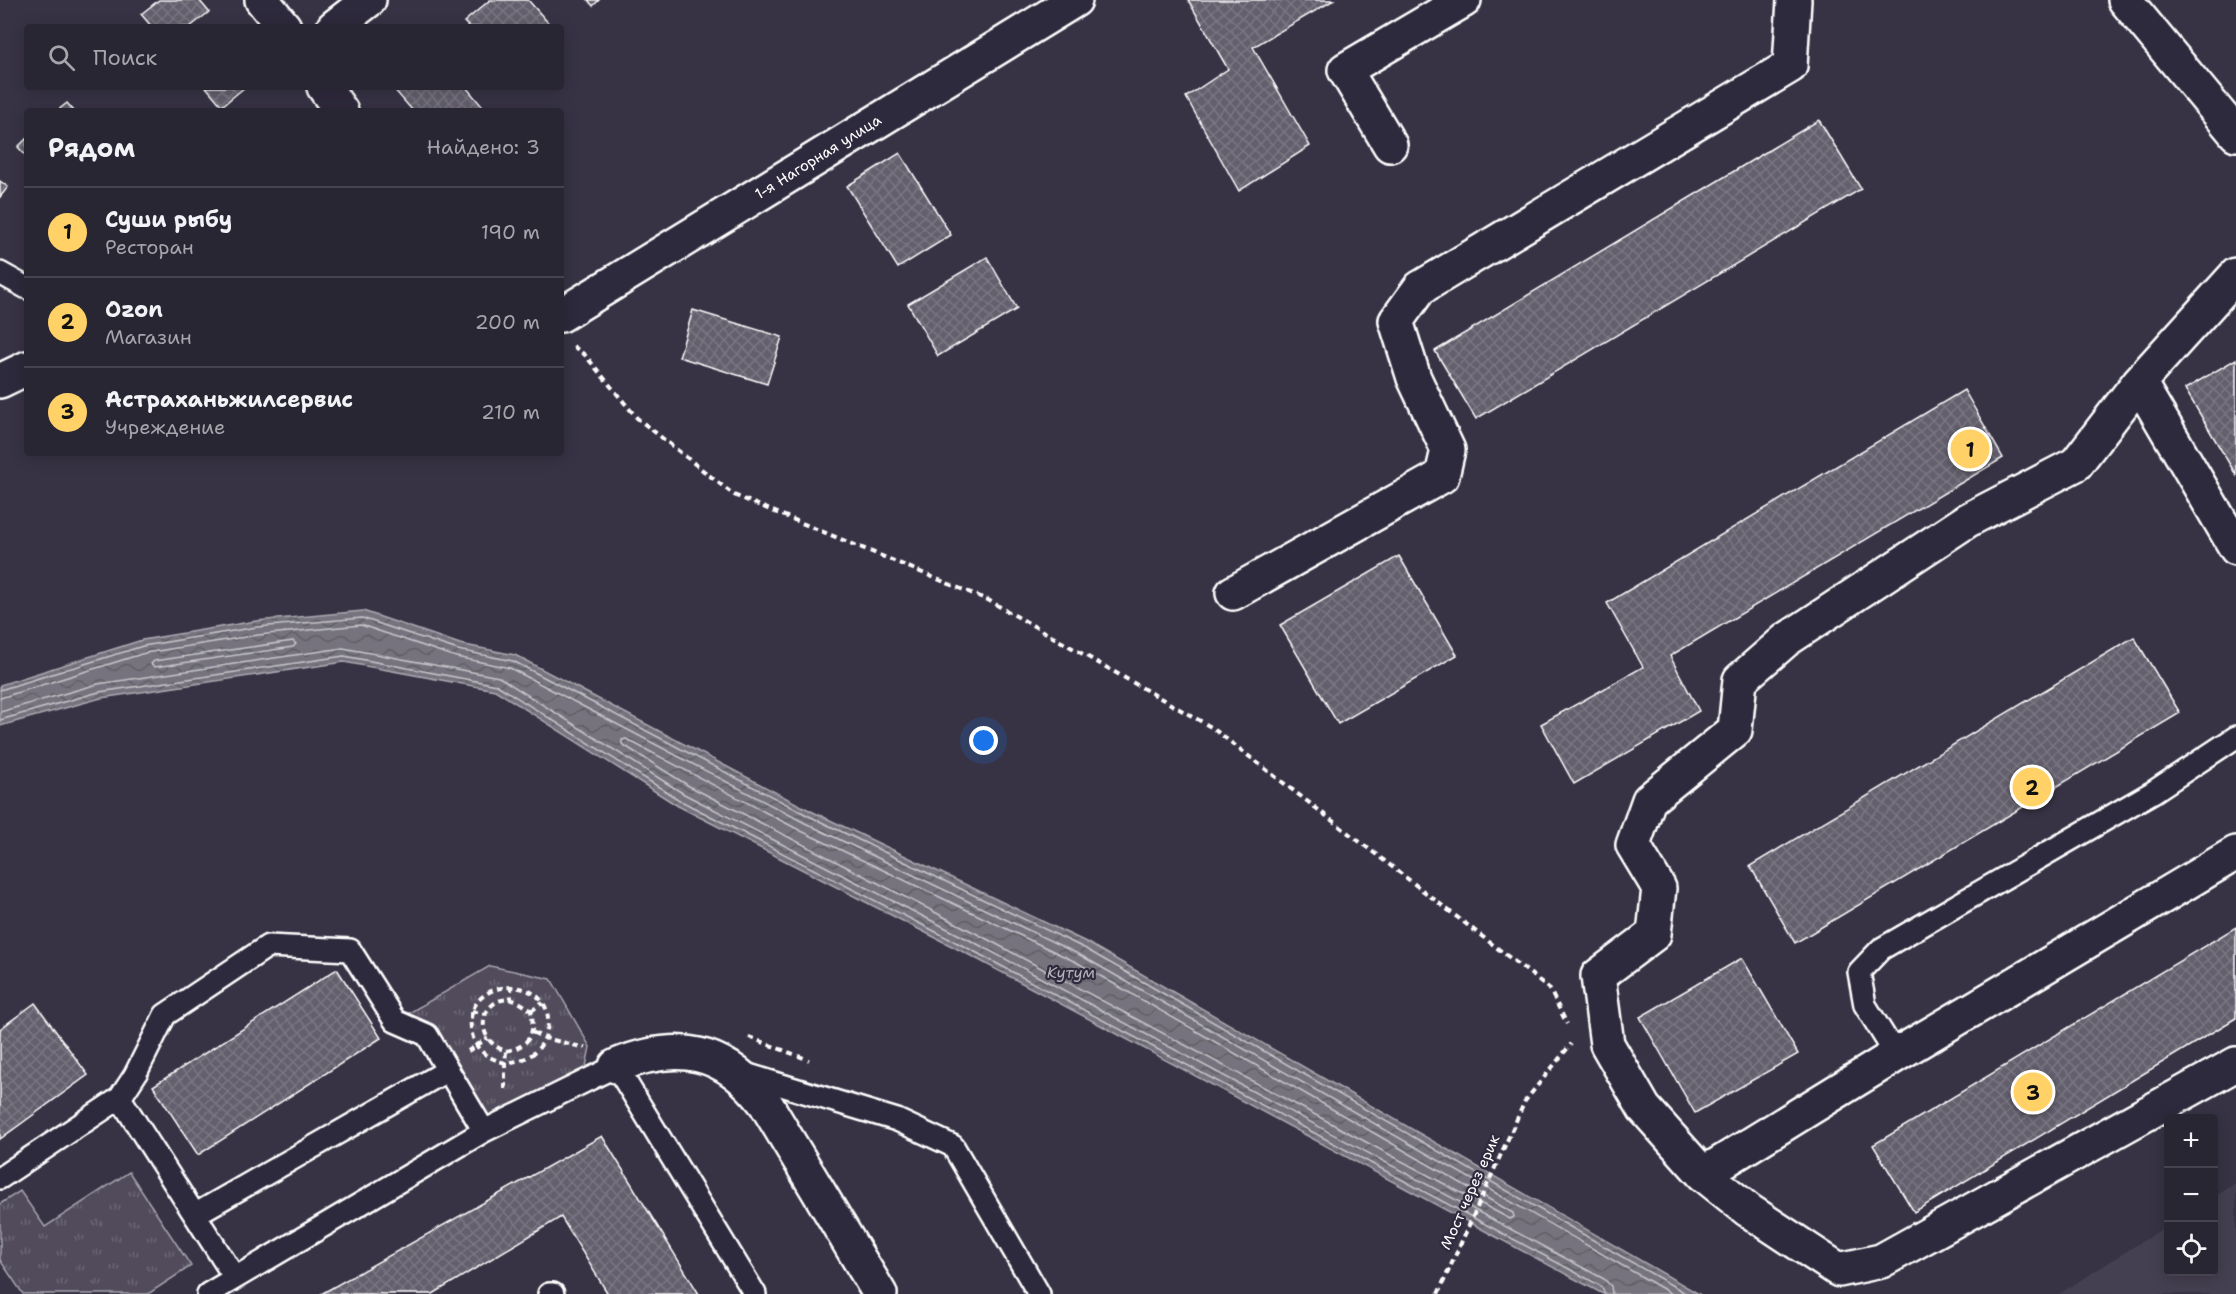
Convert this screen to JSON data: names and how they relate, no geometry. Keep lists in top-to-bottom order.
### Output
{
  "streets": {
    "street": ["1-я Нагорная улица"],
    "path": ["Мост через ерик"]
  },
  "water": ["Кутум"],
  "page": {
    "search": "Поиск",
    "heading": ["Рядом", "Найдено: 3"],
    "list": [
      {
        "mark": "1",
        "name": "Суши рыбу",
        "note": "Ресторан",
        "value": "190 m"
      },
      {
        "mark": "2",
        "name": "Ozon",
        "note": "Магазин",
        "value": "200 m"
      },
      {
        "mark": "3",
        "name": "Астраханьжилсервис",
        "note": "Учреждение",
        "value": "210 m"
      }
    ],
    "pins": ["1", "2", "3"],
    "map_buttons": ["+", "−"]
  }
}
